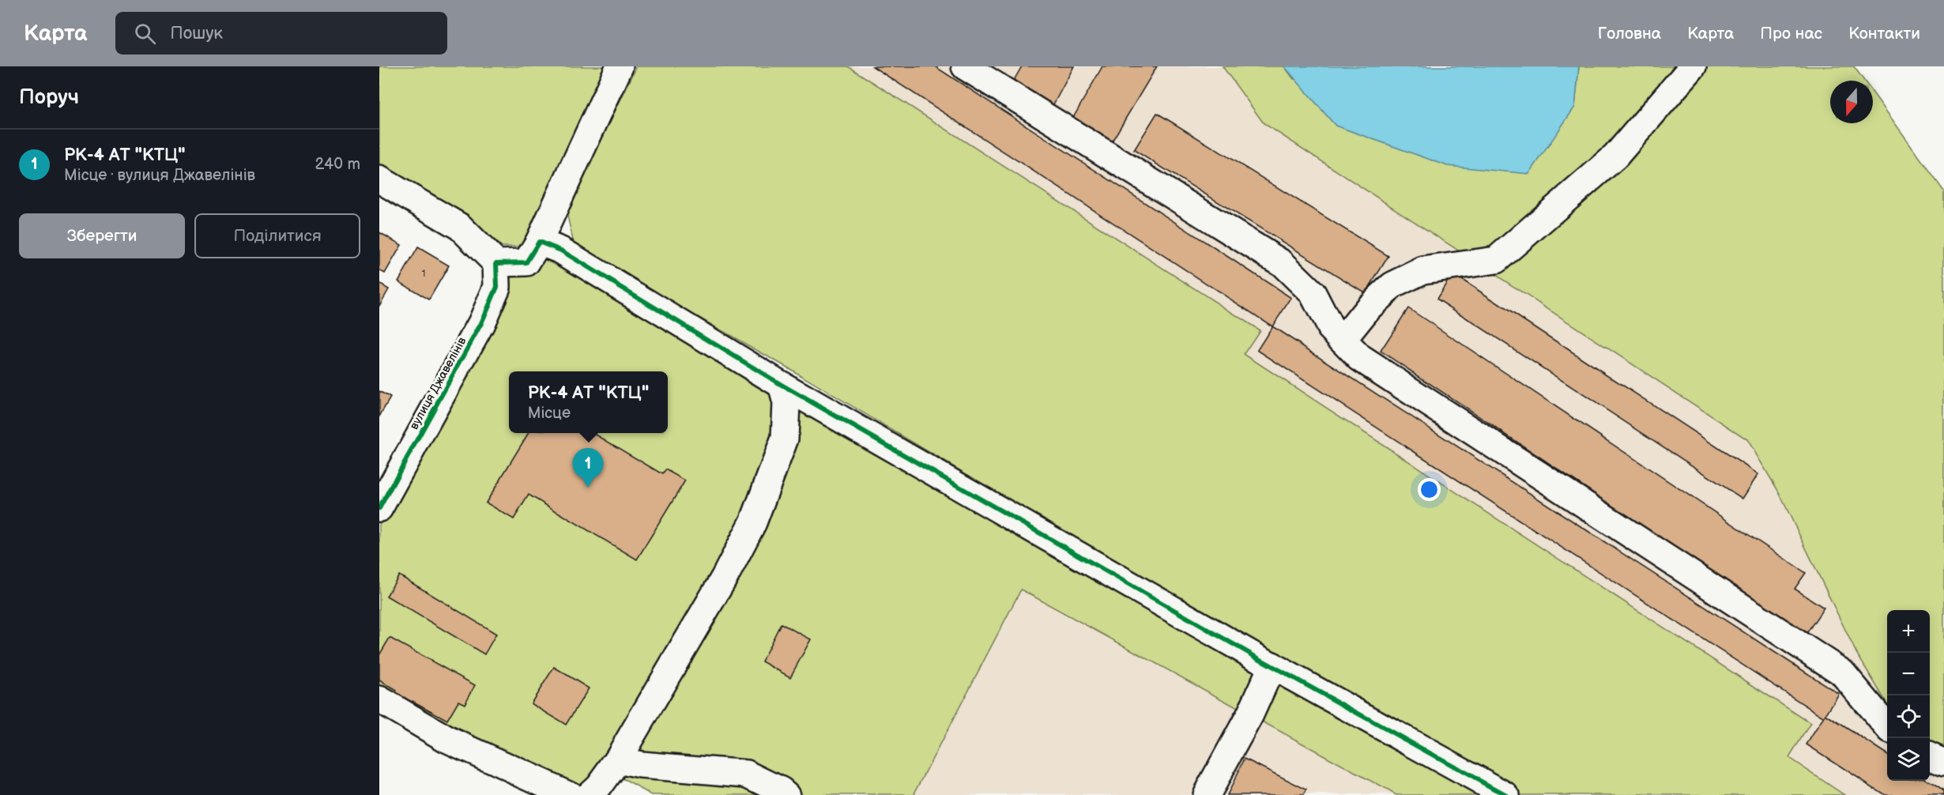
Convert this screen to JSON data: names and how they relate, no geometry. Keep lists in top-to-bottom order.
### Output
{
  "streets": {
    "street": ["вулиця Джавелінів"]
  },
  "house_numbers": ["1"],
  "north": "bottom",
  "page": {
    "header": "Карта",
    "search": "Пошук",
    "nav": [
      "Головна",
      "Карта",
      "Про нас",
      "Контакти"
    ],
    "heading": "Поруч",
    "list": [
      {
        "mark": "1",
        "name": "РК-4 АТ \"КТЦ\"",
        "note": "Місце · вулиця Джавелінів",
        "value": "240 m"
      }
    ],
    "buttons": ["Зберегти", "Поділитися"],
    "popup": ["РК-4 АТ \"КТЦ\"", "Місце"],
    "pins": "1",
    "map_buttons": ["+", "−"]
  }
}
